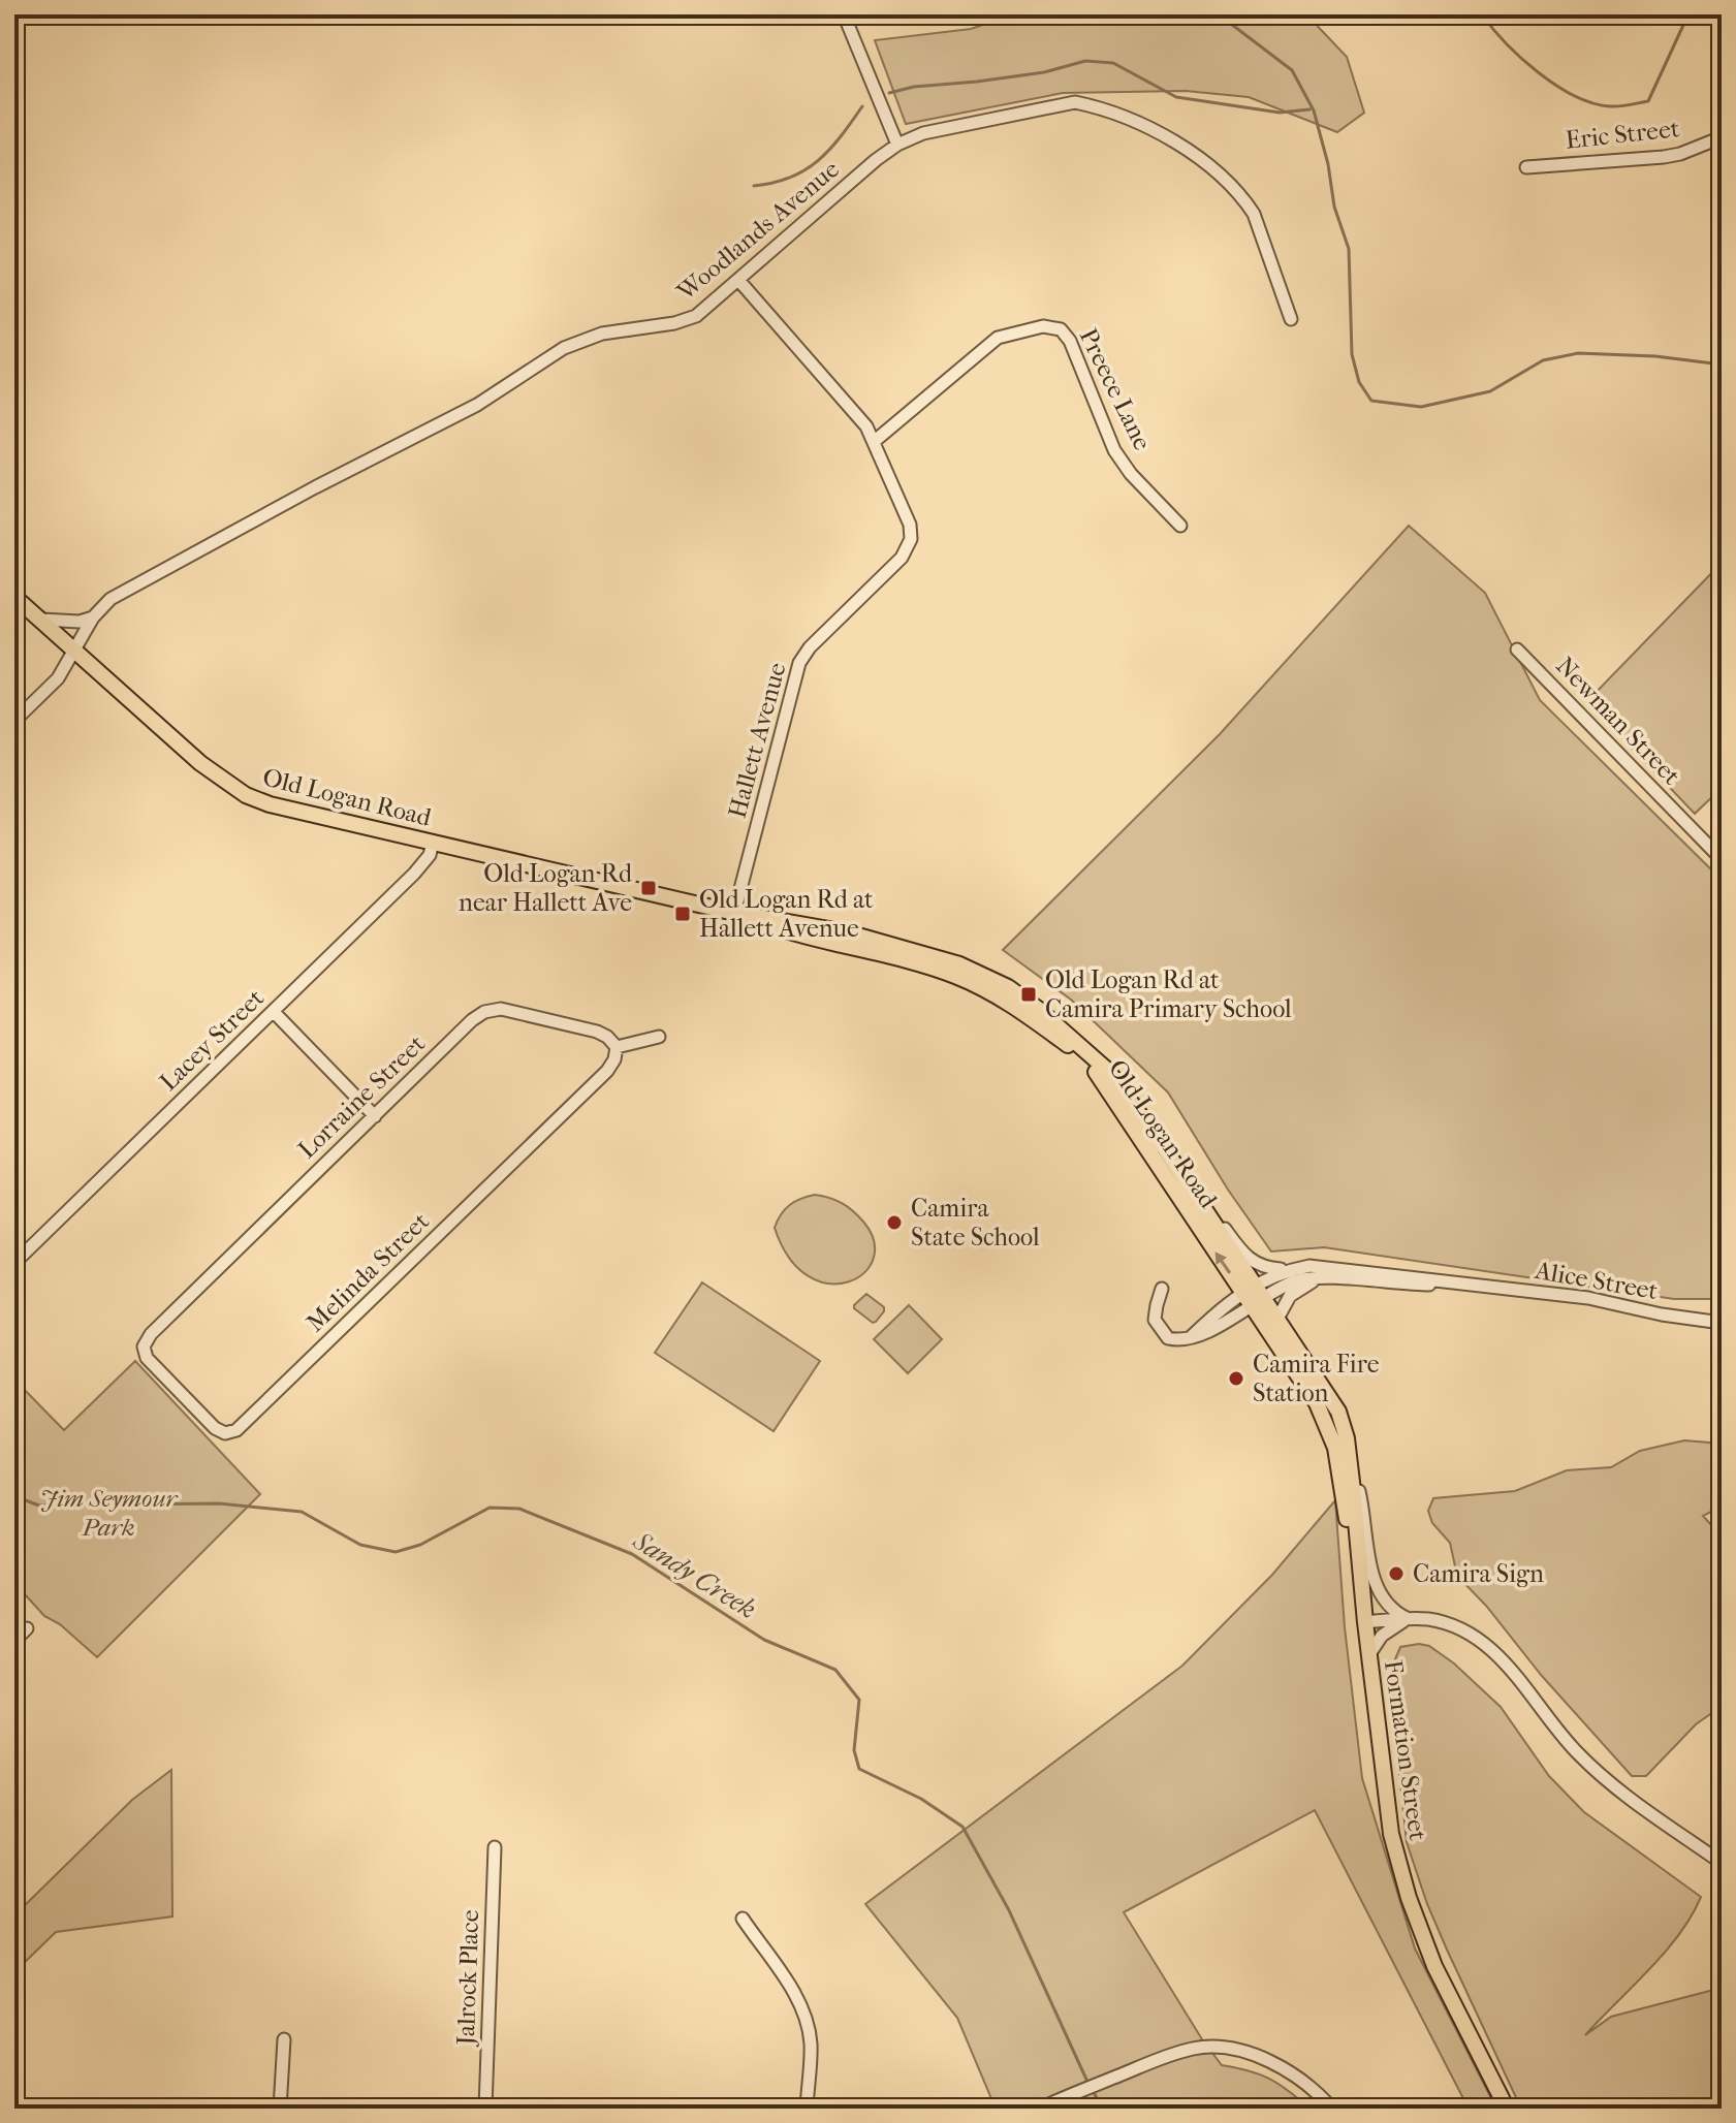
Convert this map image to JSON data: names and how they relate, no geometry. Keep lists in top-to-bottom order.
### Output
{
  "streets": {
    "main road": ["Old Logan Road", "Formation Street"],
    "street": [
      "Eric Street",
      "Woodlands Avenue",
      "Preece Lane",
      "Newman Street",
      "Hallett Avenue",
      "Lacey Street",
      "Lorraine Street",
      "Melinda Street",
      "Alice Street",
      "Jalrock Place"
    ]
  },
  "crossings": [
    ["Woodlands Avenue", "Hallett Avenue"],
    ["Woodlands Avenue", "Old Logan Road"],
    ["Preece Lane", "Hallett Avenue"],
    ["Hallett Avenue", "Old Logan Road"],
    ["Old Logan Road", "Lacey Street"],
    ["Old Logan Road", "Alice Street"],
    ["Old Logan Road", "Formation Street"],
    ["Lorraine Street", "Melinda Street"],
    ["Alice Street", "Formation Street"]
  ],
  "water": ["Sandy Creek"],
  "parks": ["Jim Seymour Park"],
  "places": {
    "transit": ["Old Logan Rd near Hallett Ave", "Old Logan Rd at Hallett Avenue", "Old Logan Rd at Camira Primary School"],
    "other": ["Camira State School", "Camira Fire Station", "Camira Sign"]
  }
}
